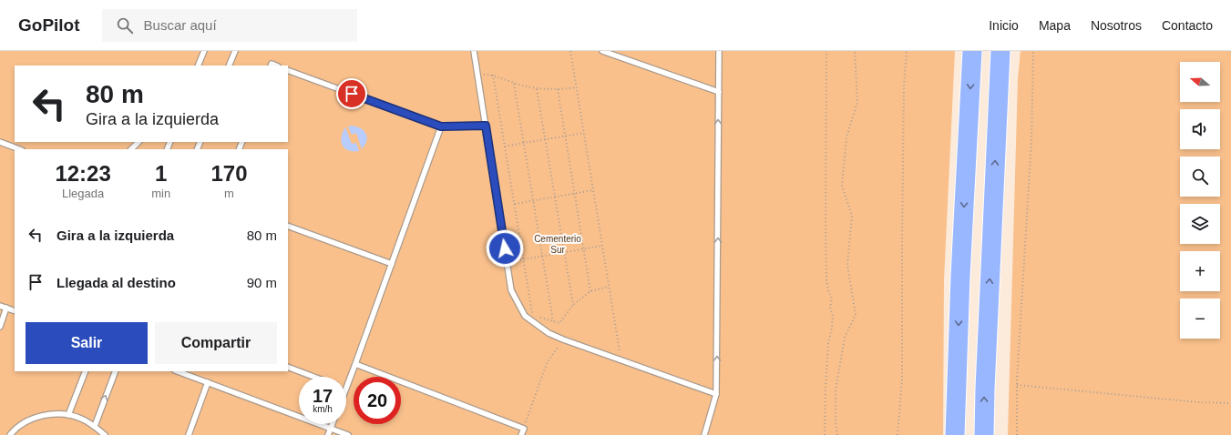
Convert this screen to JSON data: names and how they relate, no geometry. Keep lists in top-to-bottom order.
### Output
{
  "parks": ["Cementerio Sur"],
  "north": "left",
  "page": {
    "header": "GoPilot",
    "search": "Buscar aquí",
    "nav": [
      "Inicio",
      "Mapa",
      "Nosotros",
      "Contacto"
    ],
    "map_buttons": ["+", "−"],
    "turn": ["80 m", "Gira a la izquierda"],
    "eta": [
      "12:23",
      "Llegada",
      "1",
      "min",
      "170",
      "m"
    ],
    "list": [
      {
        "name": "Gira a la izquierda",
        "value": "80 m"
      },
      {
        "name": "Llegada al destino",
        "value": "90 m"
      }
    ],
    "buttons": ["Salir", "Compartir"],
    "speed": "17 km/h",
    "limit": "20"
  }
}
